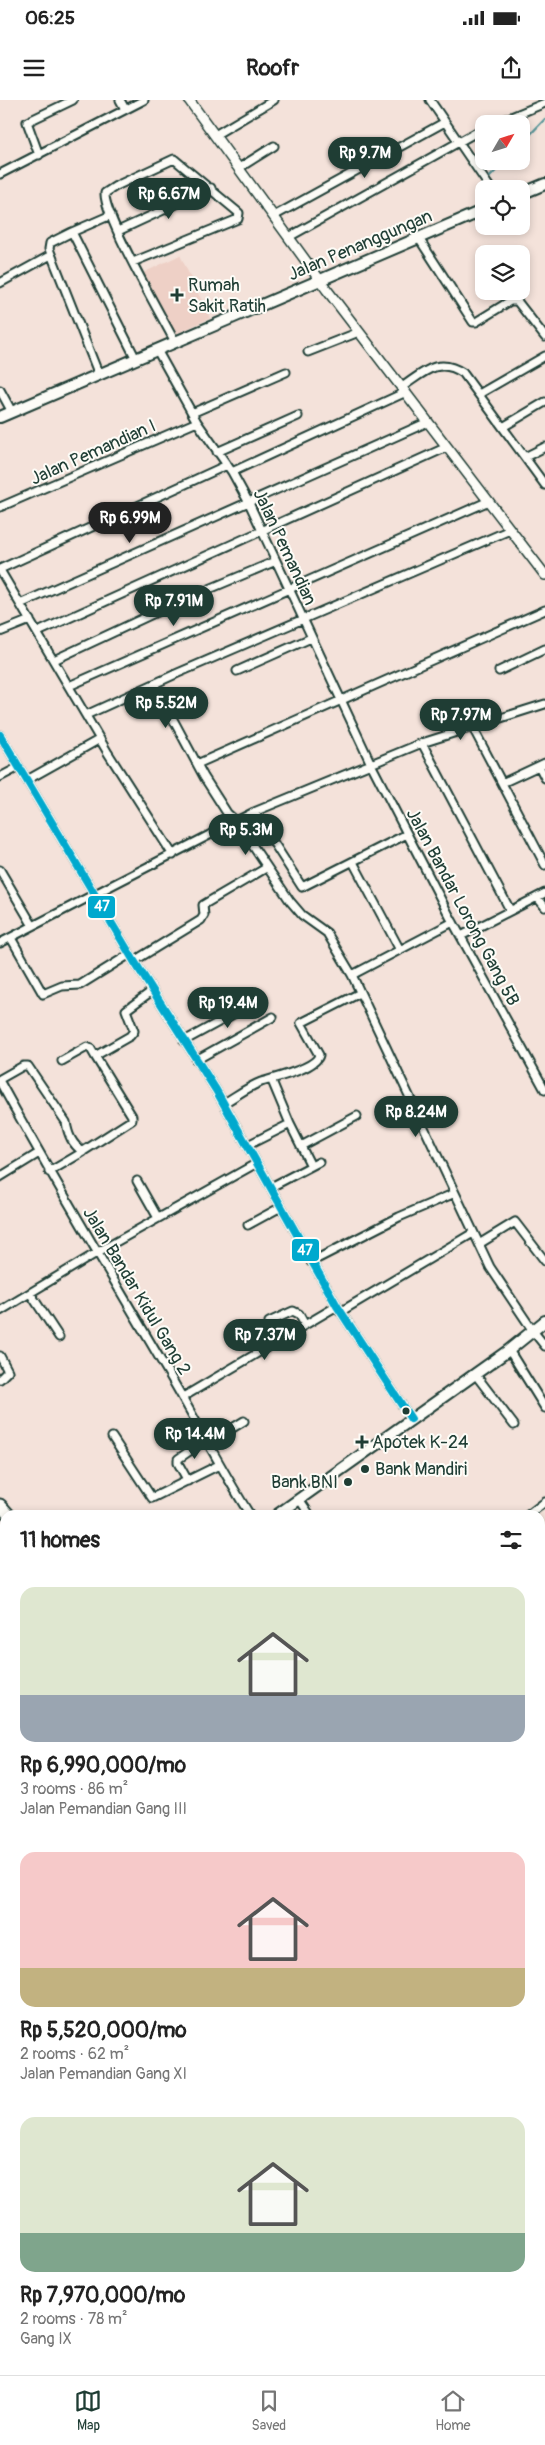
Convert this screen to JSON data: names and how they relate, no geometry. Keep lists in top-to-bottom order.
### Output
{
  "streets": {
    "main road": ["Jalan Penanggungan"],
    "street": [
      "Jalan Pemandian I",
      "Jalan Pemandian",
      "Jalan Bandar Lorong Gang 5B",
      "Jalan Bandar Kidul Gang 2"
    ]
  },
  "crossings": [
    ["Jalan Penanggungan", "Jalan Pemandian"],
    ["Jalan Pemandian I", "Jalan Pemandian"],
    ["Jalan Pemandian", "Jalan Bandar Lorong Gang 5B"]
  ],
  "places": {
    "health": ["Rumah Sakit Ratih", "Apotek K-24"],
    "other": ["Bank Mandiri", "Bank BNI"]
  },
  "lines": ["transit line 47"],
  "north": "top right",
  "page": {
    "status": "06:25",
    "header": "Roofr",
    "price": [
      "Rp 9.7M",
      "Rp 6.67M",
      "Rp 6.99M",
      "Rp 7.91M",
      "Rp 5.52M",
      "Rp 7.97M",
      "Rp 5.3M",
      "Rp 19.4M",
      "Rp 8.24M",
      "Rp 7.37M",
      "Rp 14.4M"
    ],
    "heading": "11 homes",
    "list": [
      {
        "name": "Rp 6,990,000/mo",
        "note": "3 rooms · 86 m² · Jalan Pemandian Gang III"
      },
      {
        "name": "Rp 5,520,000/mo",
        "note": "2 rooms · 62 m² · Jalan Pemandian Gang XI"
      },
      {
        "name": "Rp 7,970,000/mo",
        "note": "2 rooms · 78 m² · Gang IX"
      }
    ],
    "tabs": ["Map", "Saved", "Home"]
  }
}
